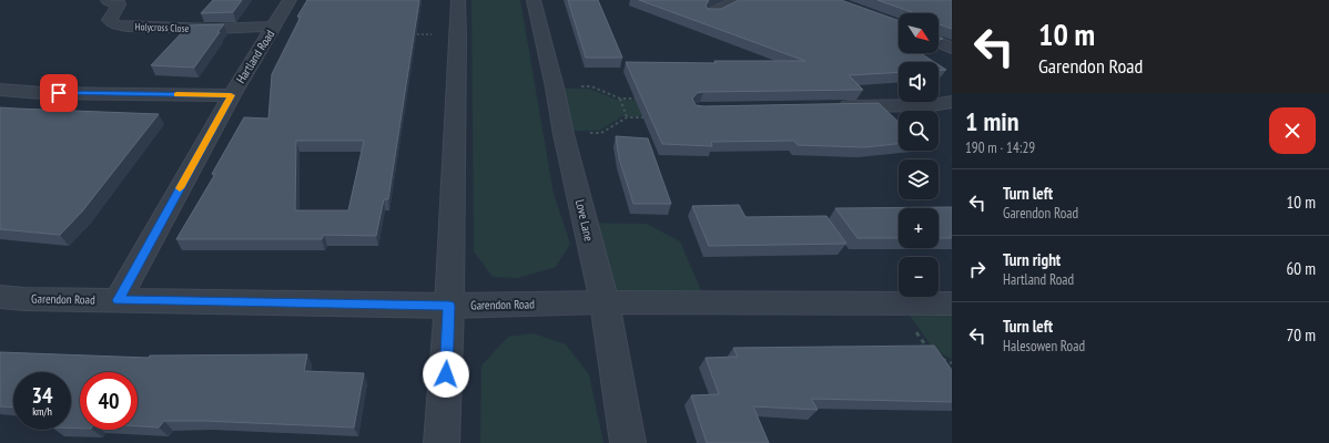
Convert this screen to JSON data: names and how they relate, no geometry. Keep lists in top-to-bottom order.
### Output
{
  "streets": {
    "street": [
      "Holycross Close",
      "Hartland Road",
      "Love Lane",
      "Garendon Road"
    ]
  },
  "crossings": [
    ["Holycross Close", "Hartland Road"],
    ["Hartland Road", "Garendon Road"],
    ["Love Lane", "Garendon Road"]
  ],
  "north": "bottom right",
  "page": {
    "turn": ["10 m", "Garendon Road"],
    "map_buttons": ["+", "−"],
    "heading": ["1 min", "190 m · 14:29"],
    "list": [
      {
        "name": "Turn left",
        "note": "Garendon Road",
        "value": "10 m"
      },
      {
        "name": "Turn right",
        "note": "Hartland Road",
        "value": "60 m"
      },
      {
        "name": "Turn left",
        "note": "Halesowen Road",
        "value": "70 m"
      }
    ],
    "speed": "34 km/h",
    "limit": "40"
  }
}
